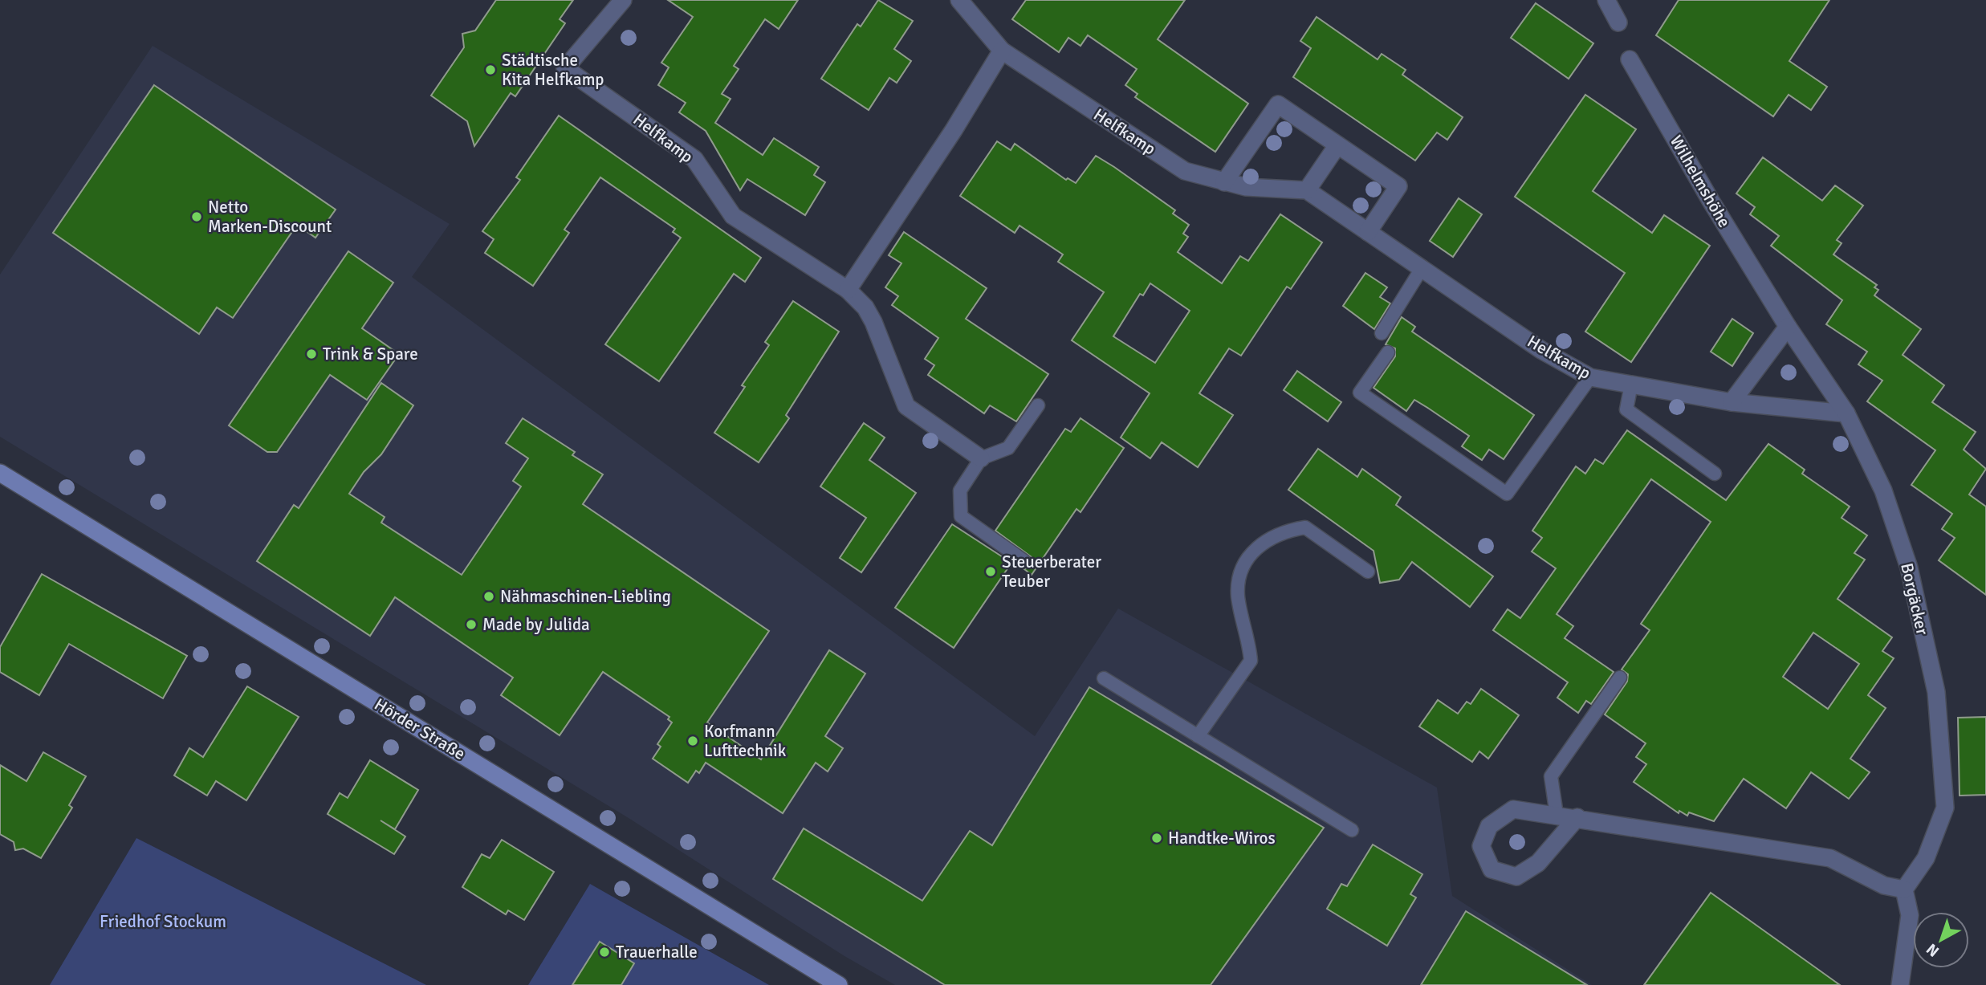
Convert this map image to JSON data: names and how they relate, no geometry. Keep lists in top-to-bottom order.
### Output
{
  "streets": {
    "main road": ["Hörder Straße"],
    "street": ["Helfkamp", "Wilhelmshöhe", "Borgäcker"]
  },
  "crossings": [
    ["Helfkamp", "Borgäcker"],
    ["Wilhelmshöhe", "Borgäcker"]
  ],
  "parks": ["Friedhof Stockum"],
  "places": [
    "Städtische Kita Helfkamp",
    "Netto Marken-Discount",
    "Trink & Spare",
    "Steuerberater Teuber",
    "Nähmaschinen-Liebling",
    "Made by Julida",
    "Korfmann Lufttechnik",
    "Handtke-Wiros",
    "Trauerhalle"
  ],
  "north": "bottom left"
}
